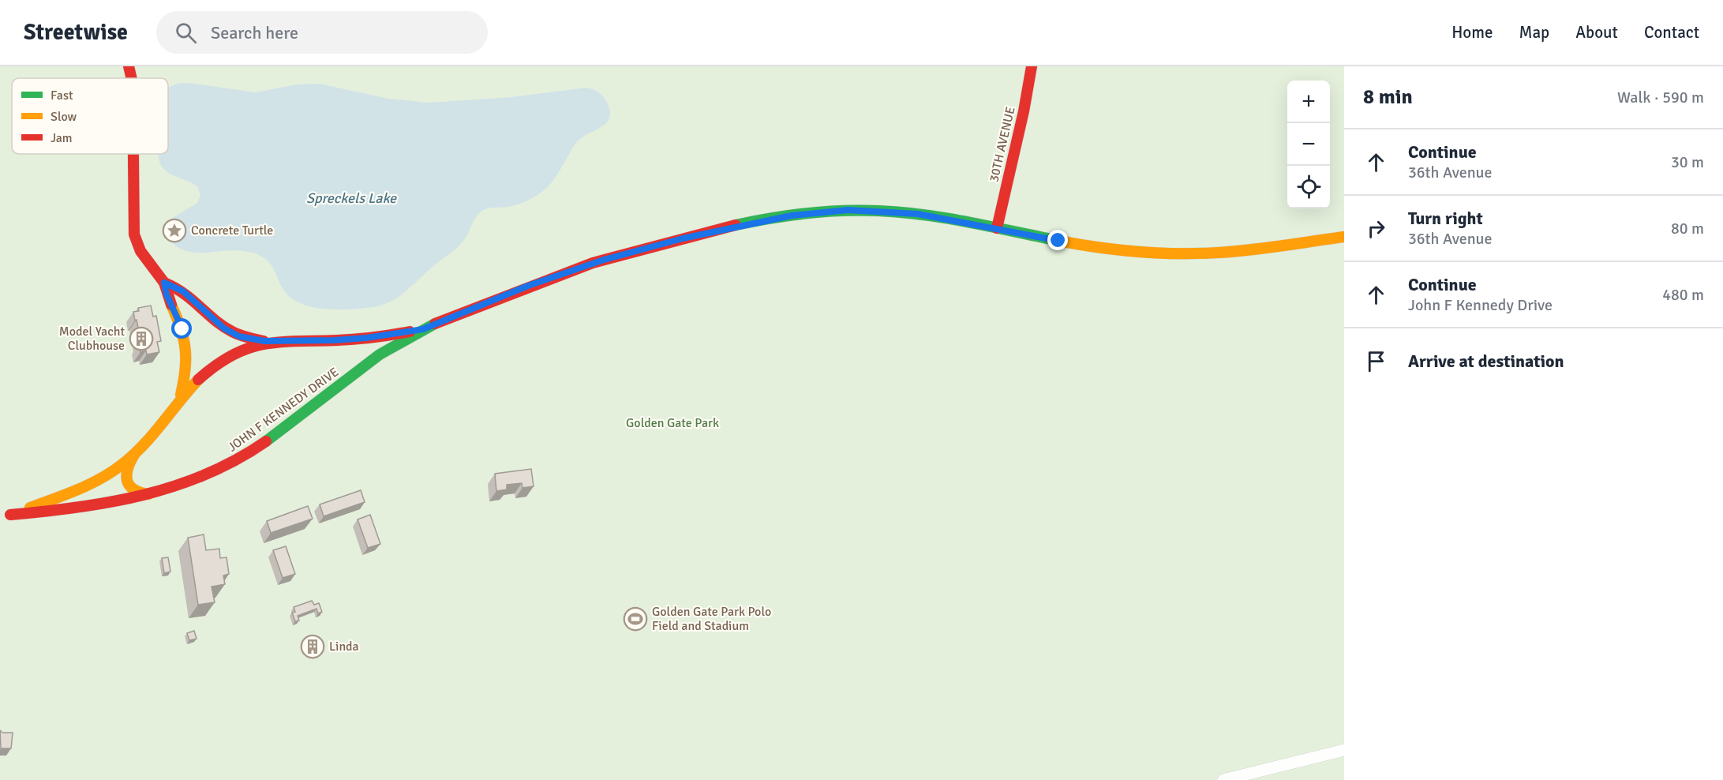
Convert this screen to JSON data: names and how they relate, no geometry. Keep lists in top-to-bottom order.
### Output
{
  "streets": {
    "street": ["30TH AVENUE", "JOHN F KENNEDY DRIVE"]
  },
  "crossings": [
    ["30TH AVENUE", "JOHN F KENNEDY DRIVE"]
  ],
  "water": ["Spreckels Lake"],
  "parks": ["Golden Gate Park"],
  "places": {
    "place": ["Concrete Turtle"],
    "building": ["Model Yacht Clubhouse", "Linda"],
    "sports": ["Golden Gate Park Polo Field and Stadium"]
  },
  "legend": ["Fast", "Slow", "Jam"],
  "page": {
    "header": "Streetwise",
    "search": "Search here",
    "nav": [
      "Home",
      "Map",
      "About",
      "Contact"
    ],
    "heading": ["8 min", "Walk · 590 m"],
    "map_buttons": ["+", "−"],
    "list": [
      ["Continue", "36th Avenue", "30 m"],
      ["Turn right", "36th Avenue", "80 m"],
      ["Continue", "John F Kennedy Drive", "480 m"],
      "Arrive at destination"
    ]
  }
}
